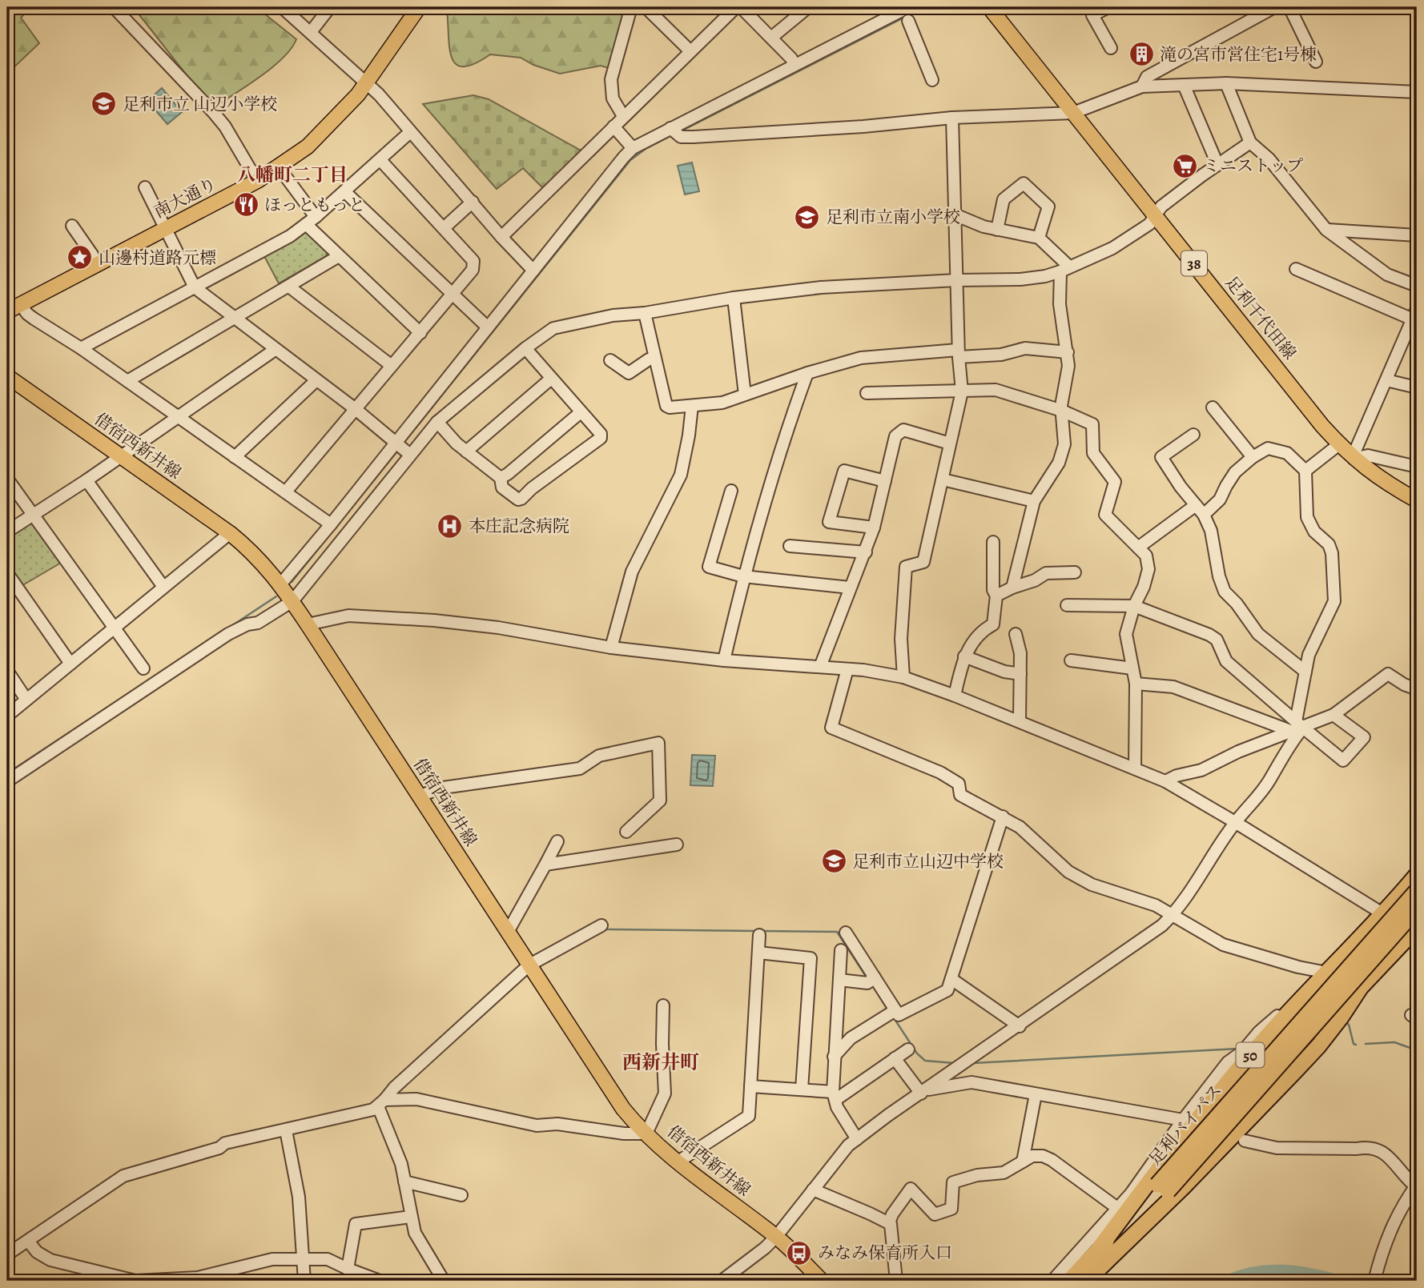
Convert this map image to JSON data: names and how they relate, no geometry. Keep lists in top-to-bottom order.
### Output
{
  "streets": {
    "highway": ["50", "足利バイパス"],
    "main road": [
      "南大通り",
      "38",
      "足利千代田線",
      "借宿西新井線"
    ]
  },
  "crossings": [
    ["50", "足利バイパス"]
  ],
  "districts": ["八幡町二丁目", "西新井町"],
  "places": {
    "building": ["滝の宮市営住宅1号棟"],
    "school or university": ["足利市立 山辺小学校", "足利市立南小学校", "足利市立山辺中学校"],
    "supermarket": ["ミニストップ"],
    "restaurant": ["ほっともっと"],
    "place": ["山邊村道路元標"],
    "hospital": ["本庄記念病院"],
    "bus stop": ["みなみ保育所入口"]
  }
}
